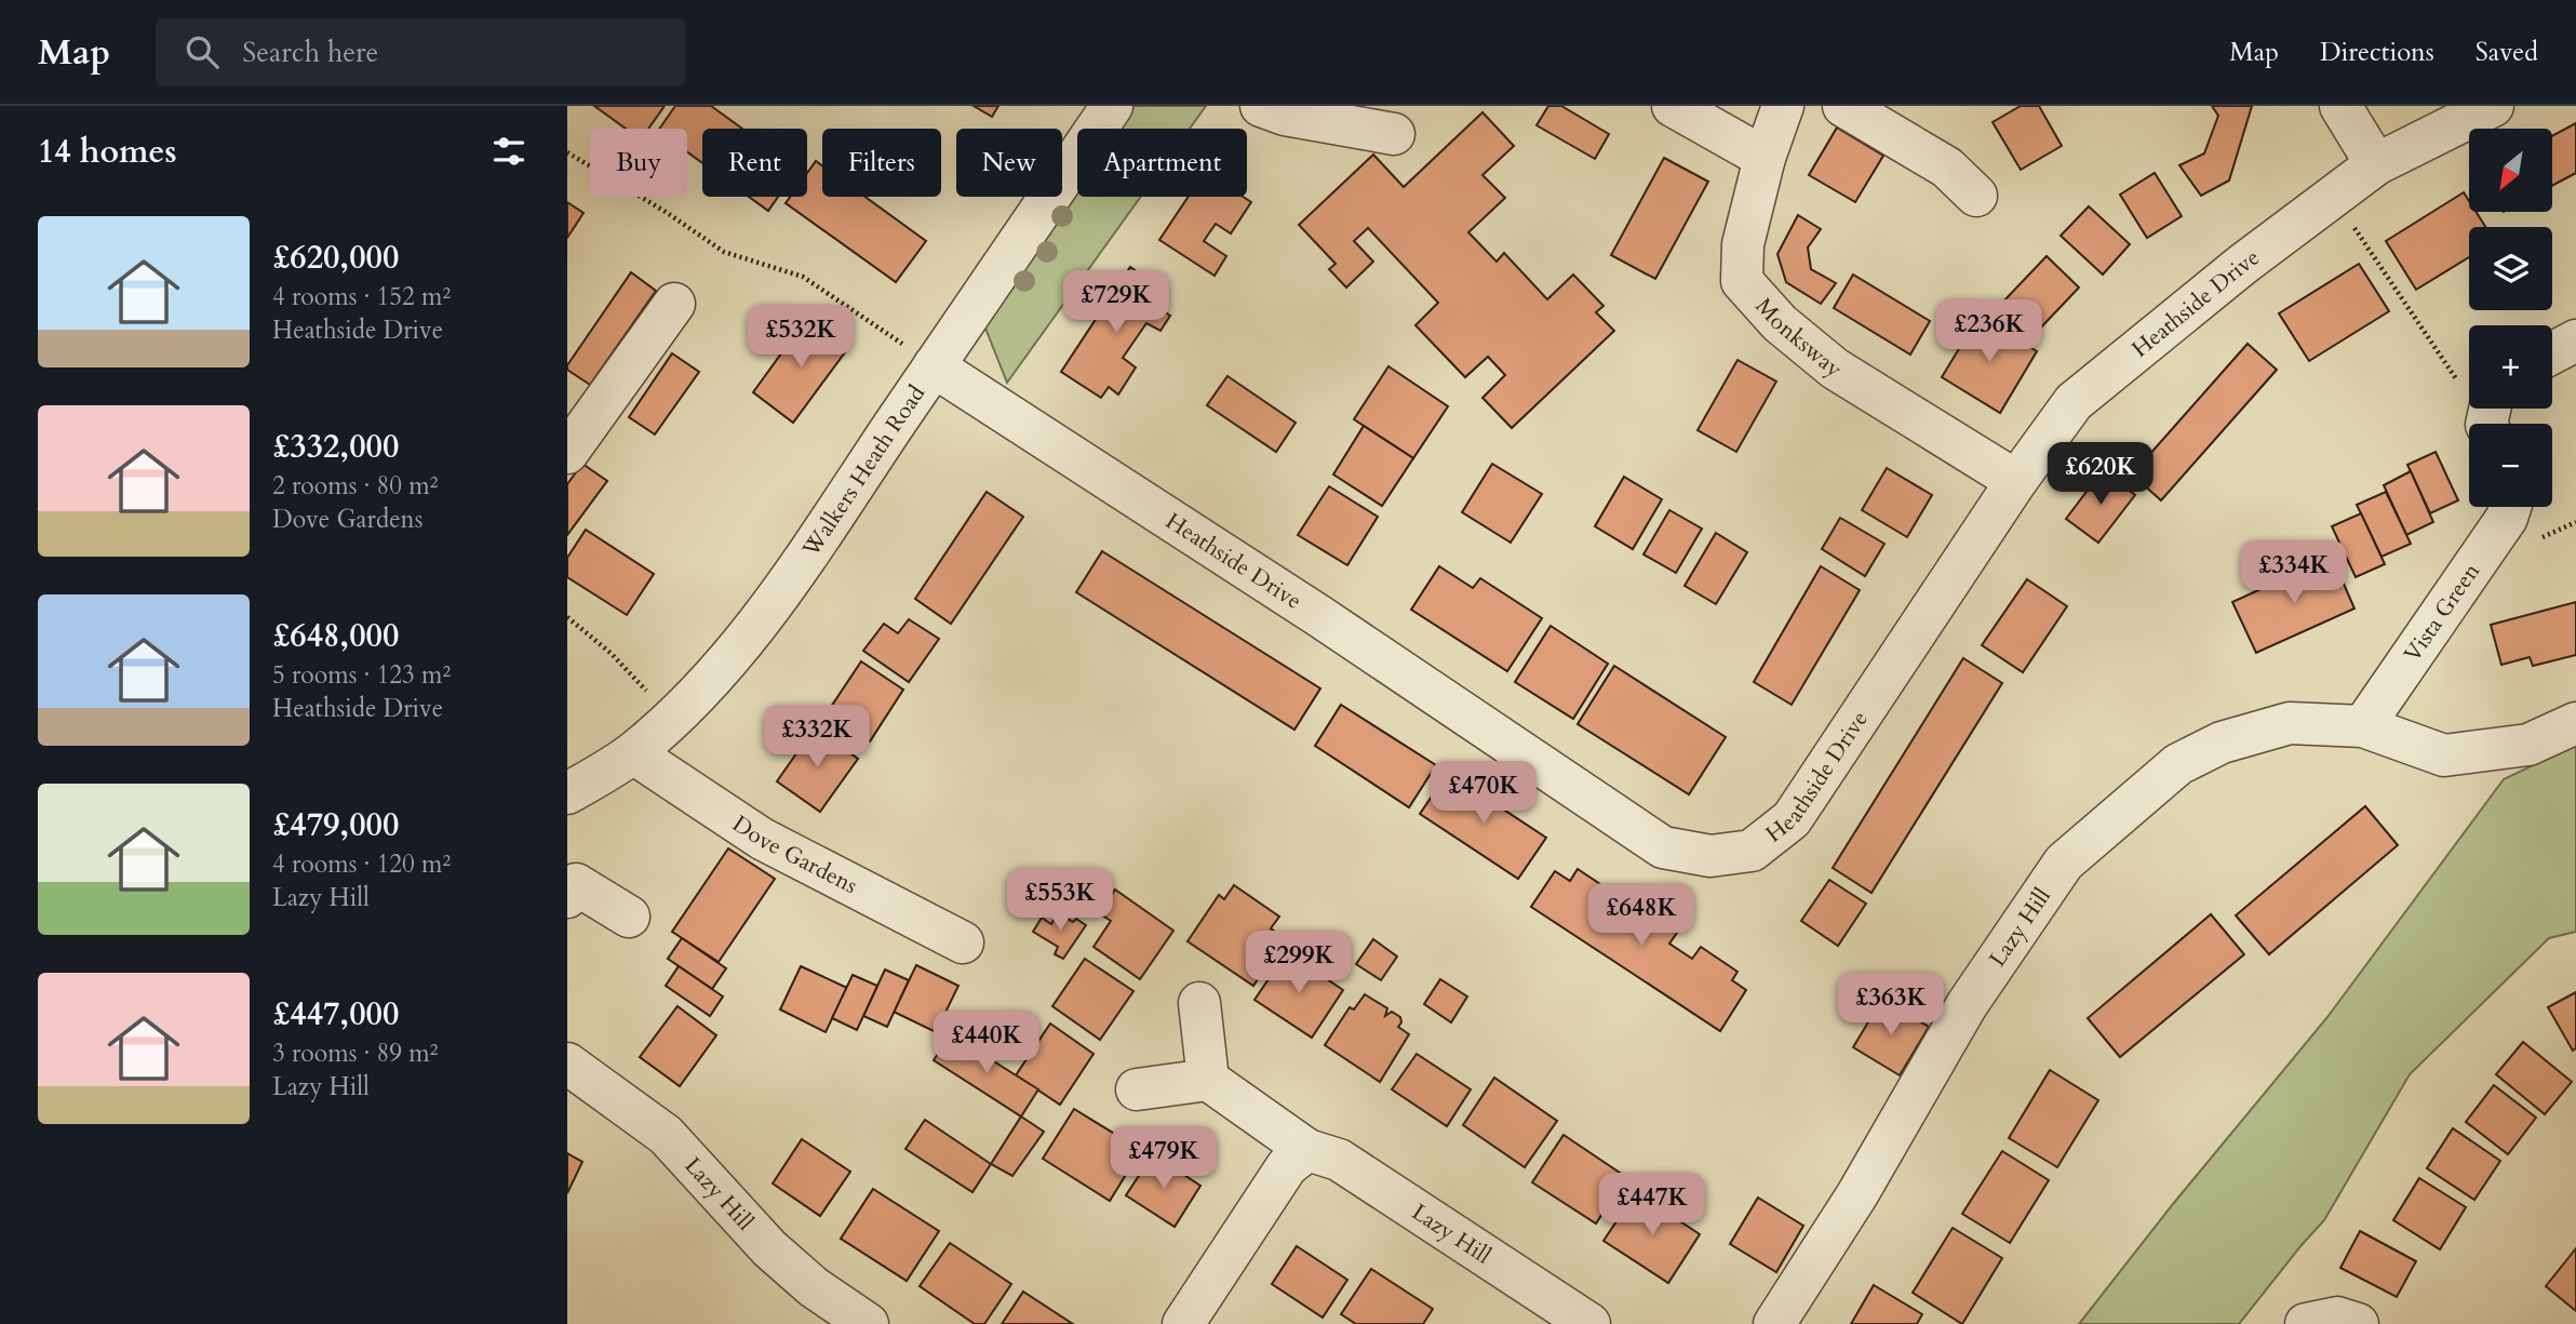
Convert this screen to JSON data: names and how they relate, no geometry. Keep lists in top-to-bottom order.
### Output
{
  "streets": {
    "street": [
      "Heathside Drive",
      "Monksway",
      "Walkers Heath Road",
      "Vista Green",
      "Dove Gardens",
      "Lazy Hill"
    ]
  },
  "crossings": [
    ["Heathside Drive", "Monksway"],
    ["Heathside Drive", "Walkers Heath Road"],
    ["Walkers Heath Road", "Dove Gardens"],
    ["Vista Green", "Lazy Hill"]
  ],
  "north": "bottom left",
  "page": {
    "header": "Map",
    "search": "Search here",
    "nav": ["Map", "Directions", "Saved"],
    "heading": "14 homes",
    "map_buttons": ["+", "−"],
    "chip": [
      "Buy",
      "Rent",
      "Filters",
      "New",
      "Apartment"
    ],
    "list": [
      {
        "name": "£620,000",
        "note": "4 rooms · 152 m² · Heathside Drive"
      },
      {
        "name": "£332,000",
        "note": "2 rooms · 80 m² · Dove Gardens"
      },
      {
        "name": "£648,000",
        "note": "5 rooms · 123 m² · Heathside Drive"
      },
      {
        "name": "£479,000",
        "note": "4 rooms · 120 m² · Lazy Hill"
      },
      {
        "name": "£447,000",
        "note": "3 rooms · 89 m² · Lazy Hill"
      }
    ],
    "price": [
      "£729K",
      "£236K",
      "£532K",
      "£620K",
      "£334K",
      "£332K",
      "£470K",
      "£553K",
      "£648K",
      "£299K",
      "£363K",
      "£440K",
      "£479K",
      "£447K"
    ]
  }
}
